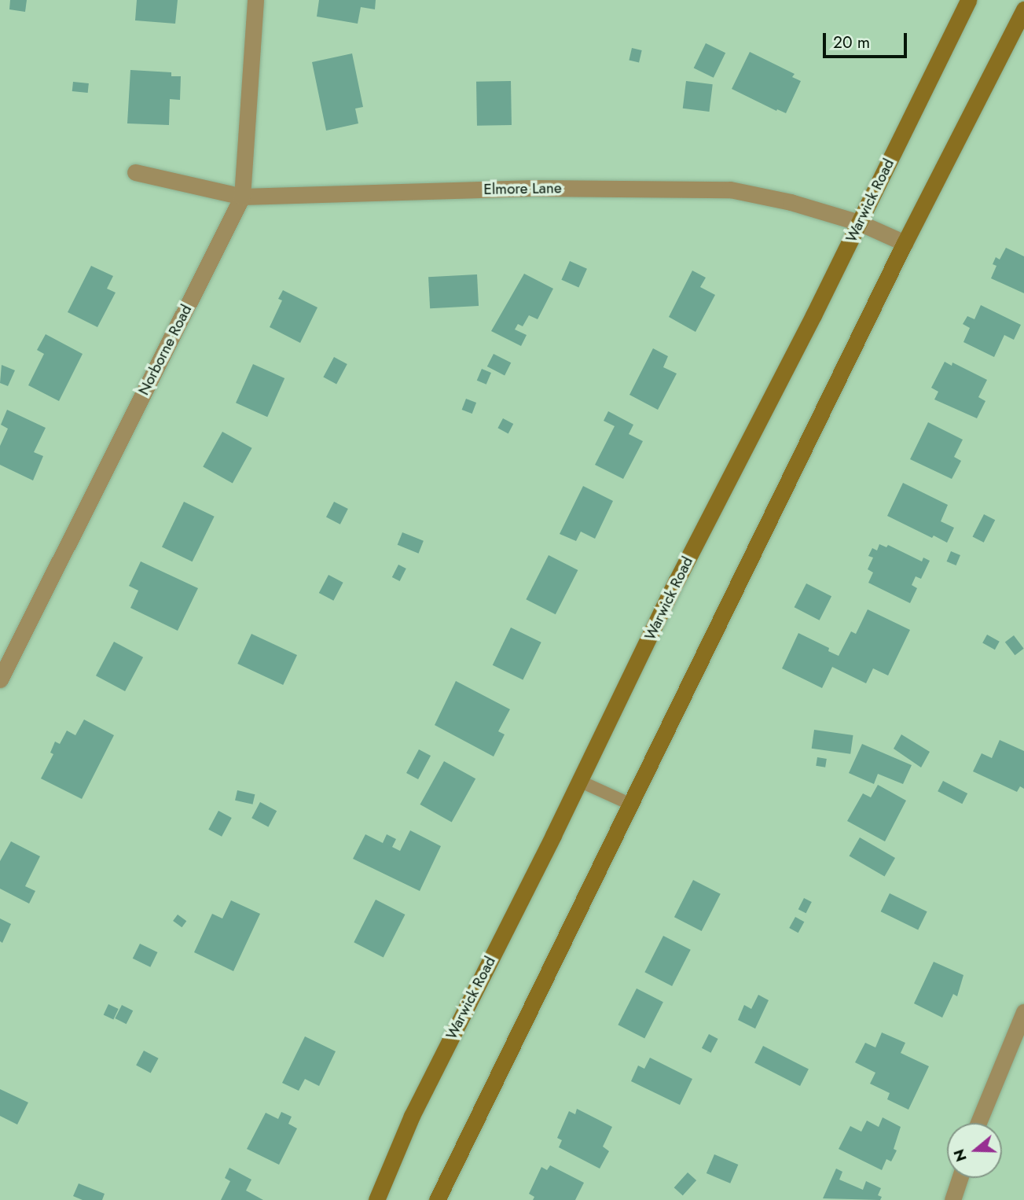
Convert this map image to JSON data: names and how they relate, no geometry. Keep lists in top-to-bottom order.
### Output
{
  "streets": {
    "main road": ["Warwick Road"],
    "street": ["Elmore Lane", "Norborne Road"]
  },
  "crossings": [
    ["Elmore Lane", "Warwick Road"],
    ["Elmore Lane", "Norborne Road"]
  ],
  "scale_bar": "20 m",
  "north": "left"
}
